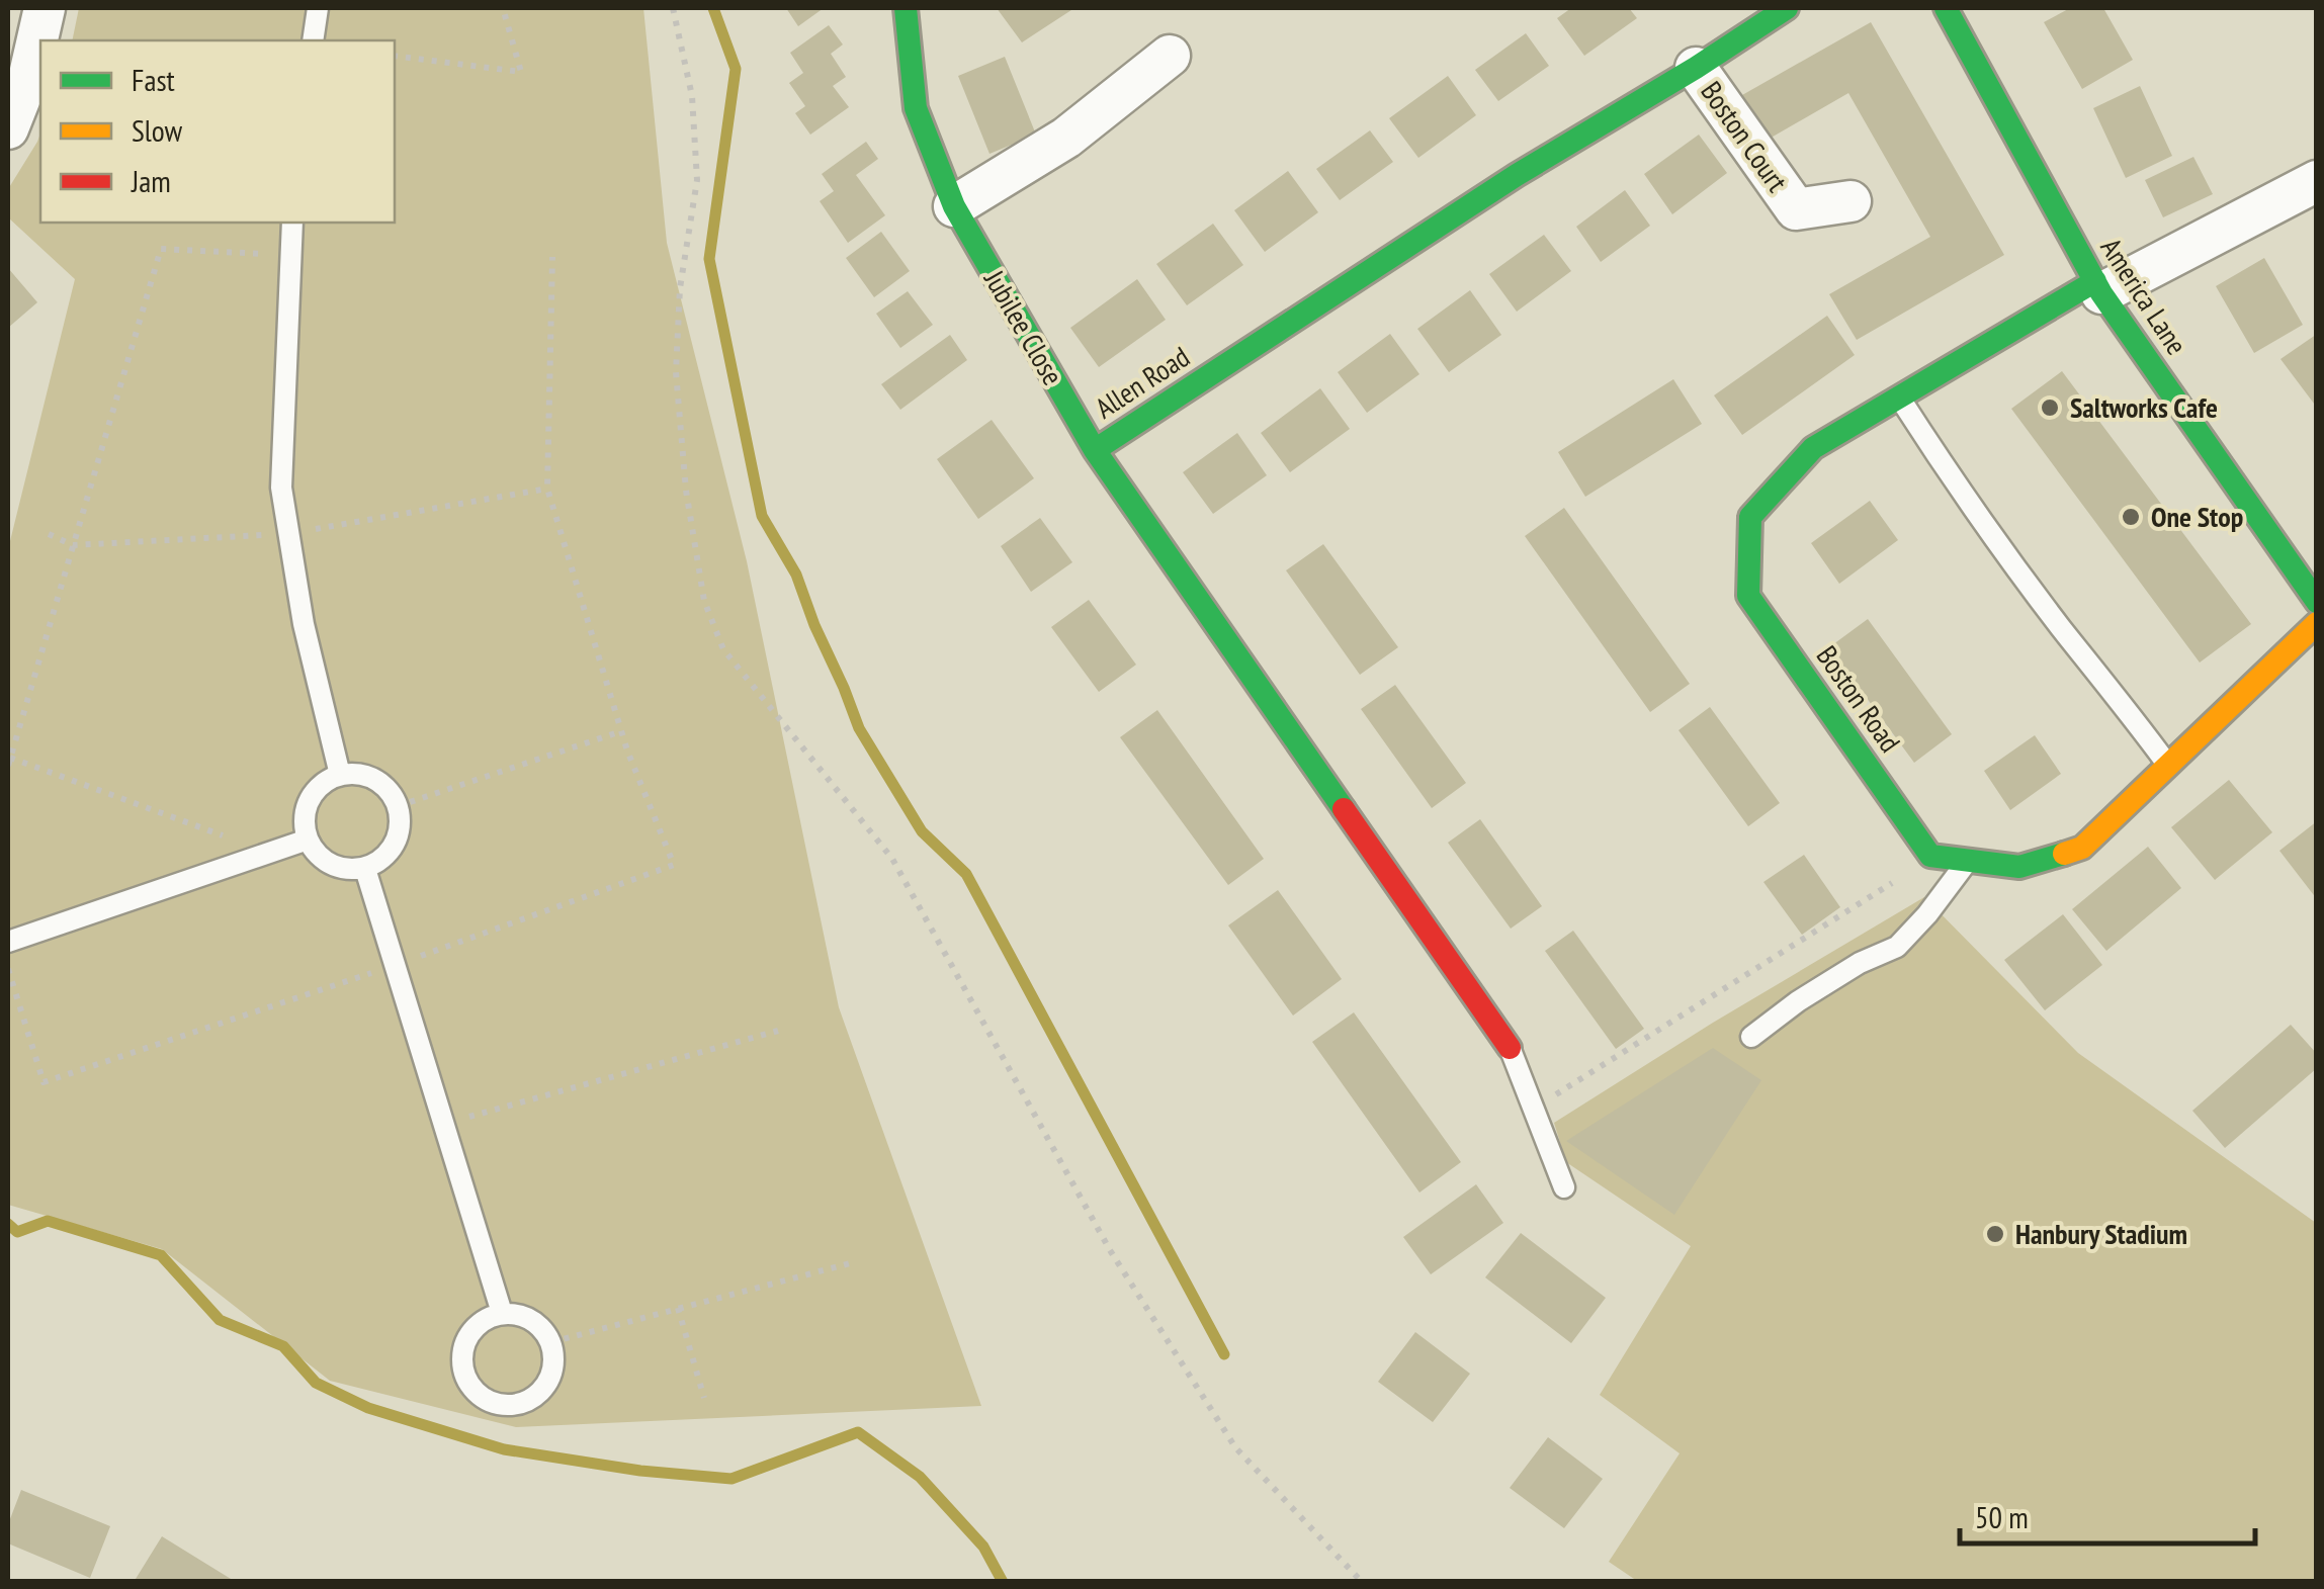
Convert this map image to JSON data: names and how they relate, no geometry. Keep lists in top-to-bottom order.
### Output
{
  "streets": {
    "street": [
      "Boston Court",
      "America Lane",
      "Jubilee Close",
      "Allen Road",
      "Boston Road"
    ]
  },
  "crossings": [
    ["Boston Court", "Allen Road"],
    ["America Lane", "Boston Road"],
    ["Jubilee Close", "Allen Road"]
  ],
  "places": ["Saltworks Cafe", "One Stop", "Hanbury Stadium"],
  "legend": ["Fast", "Slow", "Jam"],
  "scale_bar": "50 m"
}
